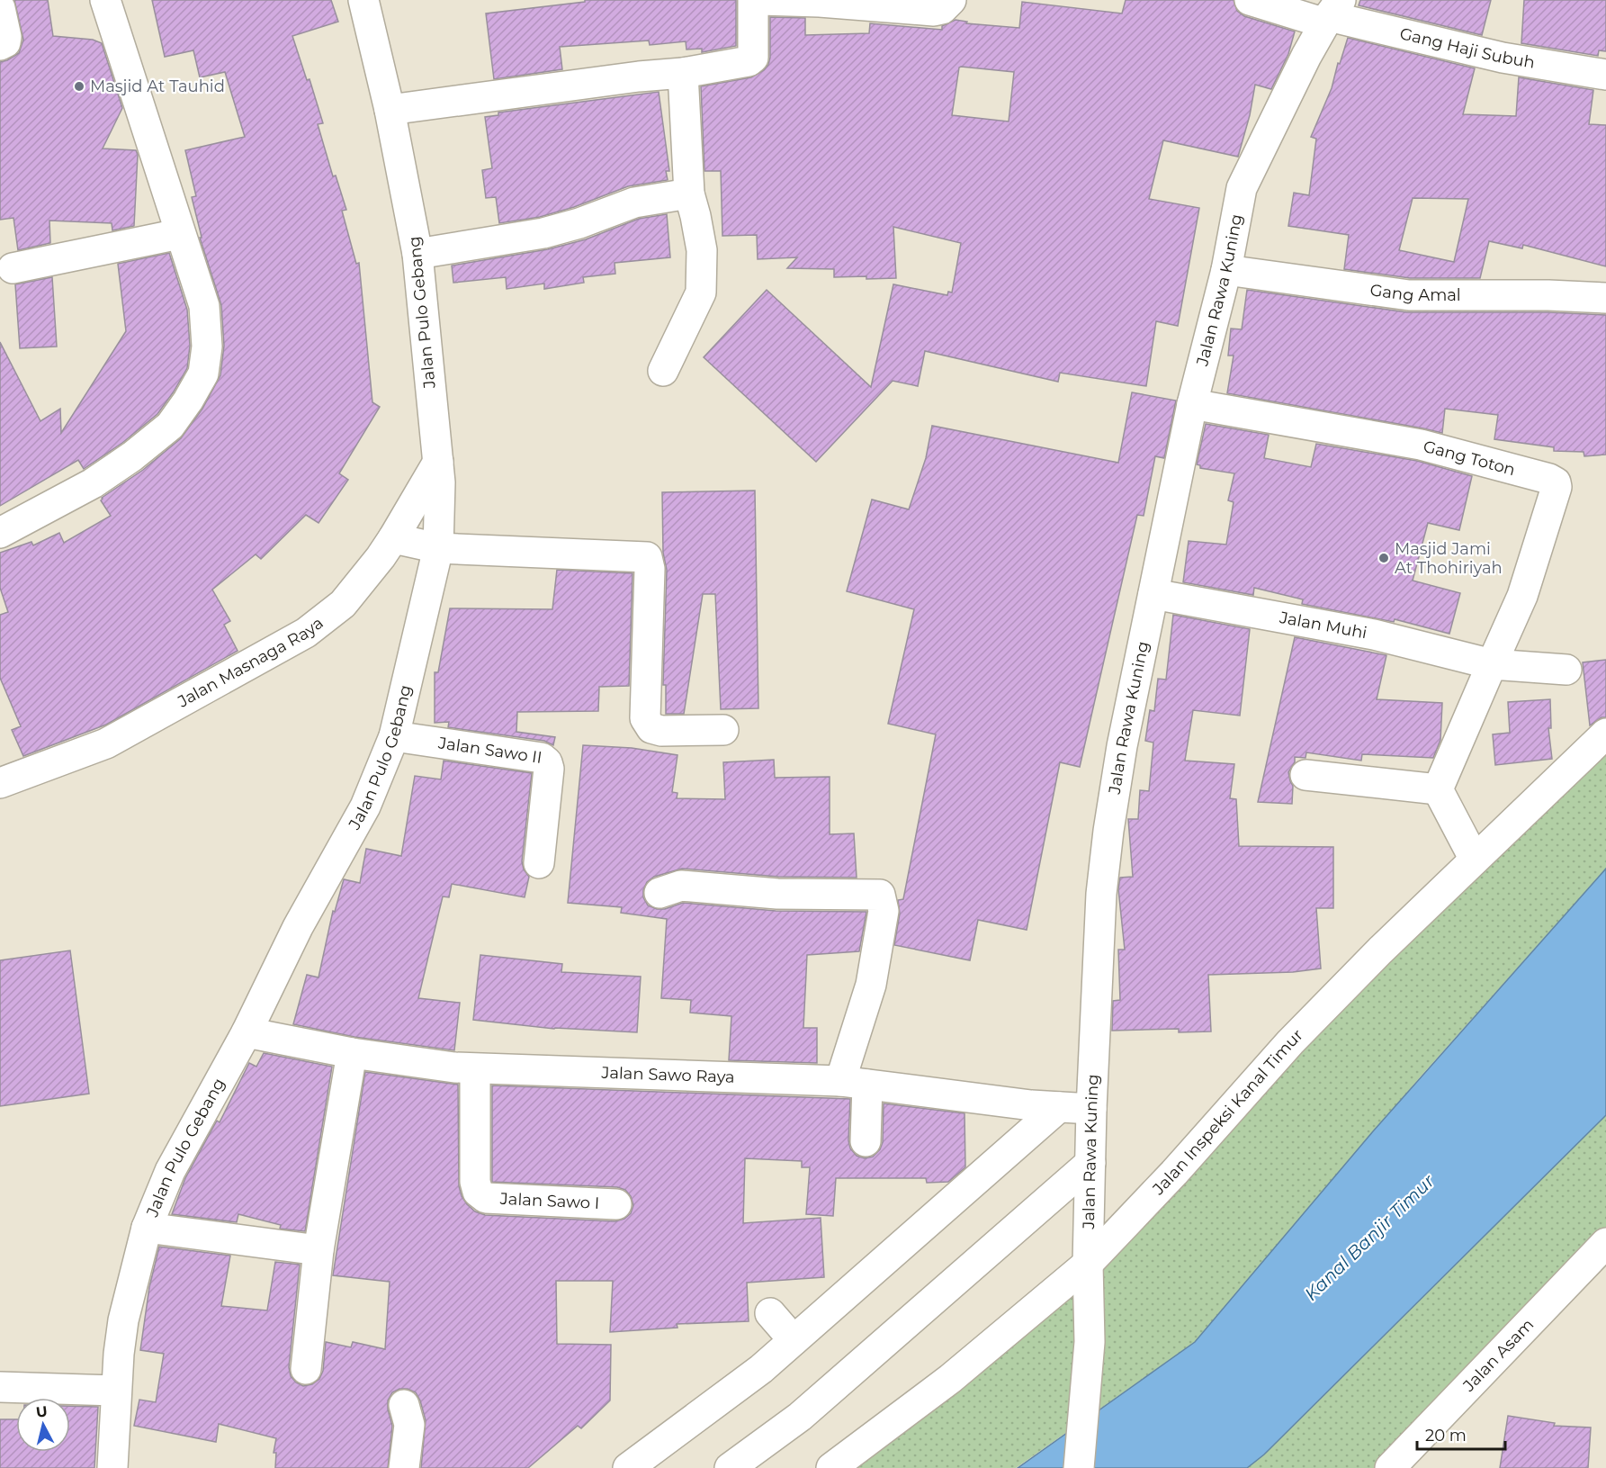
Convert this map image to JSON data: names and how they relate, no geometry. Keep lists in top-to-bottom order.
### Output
{
  "streets": {
    "street": [
      "Gang Haji Subuh",
      "Jalan Rawa Kuning",
      "Gang Amal",
      "Jalan Pulo Gebang",
      "Gang Toton",
      "Jalan Muhi",
      "Jalan Masnaga Raya",
      "Jalan Sawo II",
      "Jalan Sawo Raya",
      "Jalan Inspeksi Kanal Timur",
      "Jalan Sawo I",
      "Jalan Asam"
    ]
  },
  "crossings": [
    ["Gang Haji Subuh", "Jalan Rawa Kuning"],
    ["Jalan Rawa Kuning", "Gang Amal"],
    ["Jalan Rawa Kuning", "Gang Toton"],
    ["Jalan Rawa Kuning", "Jalan Muhi"],
    ["Jalan Rawa Kuning", "Jalan Sawo Raya"],
    ["Jalan Rawa Kuning", "Jalan Inspeksi Kanal Timur"],
    ["Jalan Pulo Gebang", "Jalan Masnaga Raya"],
    ["Jalan Pulo Gebang", "Jalan Sawo II"],
    ["Jalan Pulo Gebang", "Jalan Sawo Raya"],
    ["Gang Toton", "Jalan Muhi"],
    ["Jalan Sawo Raya", "Jalan Sawo I"]
  ],
  "water": ["Kanal Banjir Timur"],
  "places": ["Masjid At Tauhid", "Masjid Jami At Thohiriyah"],
  "scale_bar": "20 m",
  "north": "top"
}
